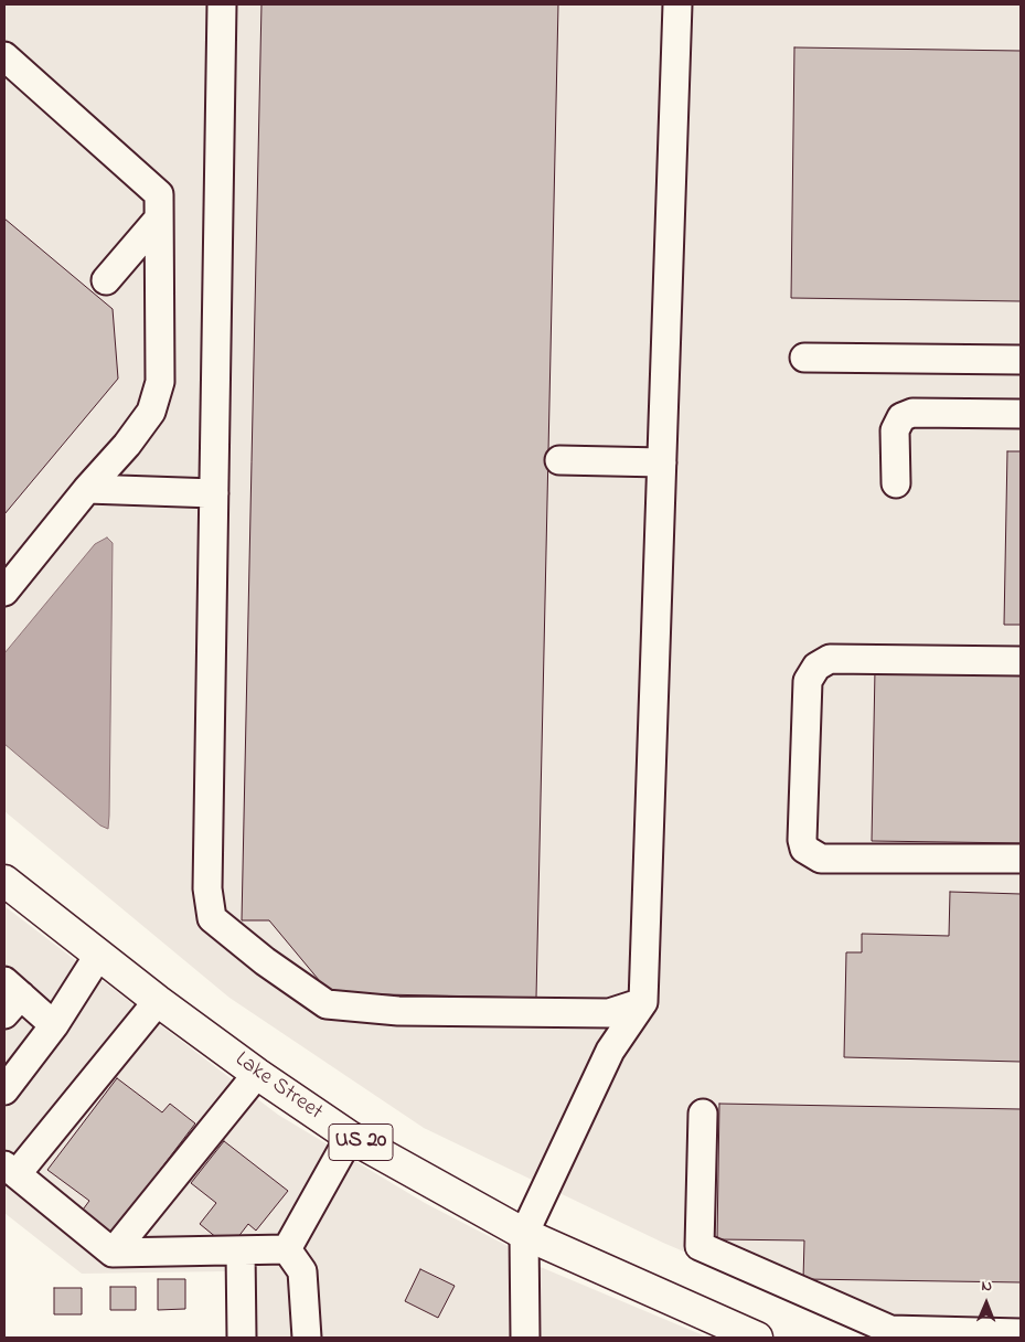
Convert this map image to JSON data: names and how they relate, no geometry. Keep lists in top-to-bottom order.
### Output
{
  "streets": {
    "main road": ["Lake Street", "US 20"]
  },
  "north": "top"
}
